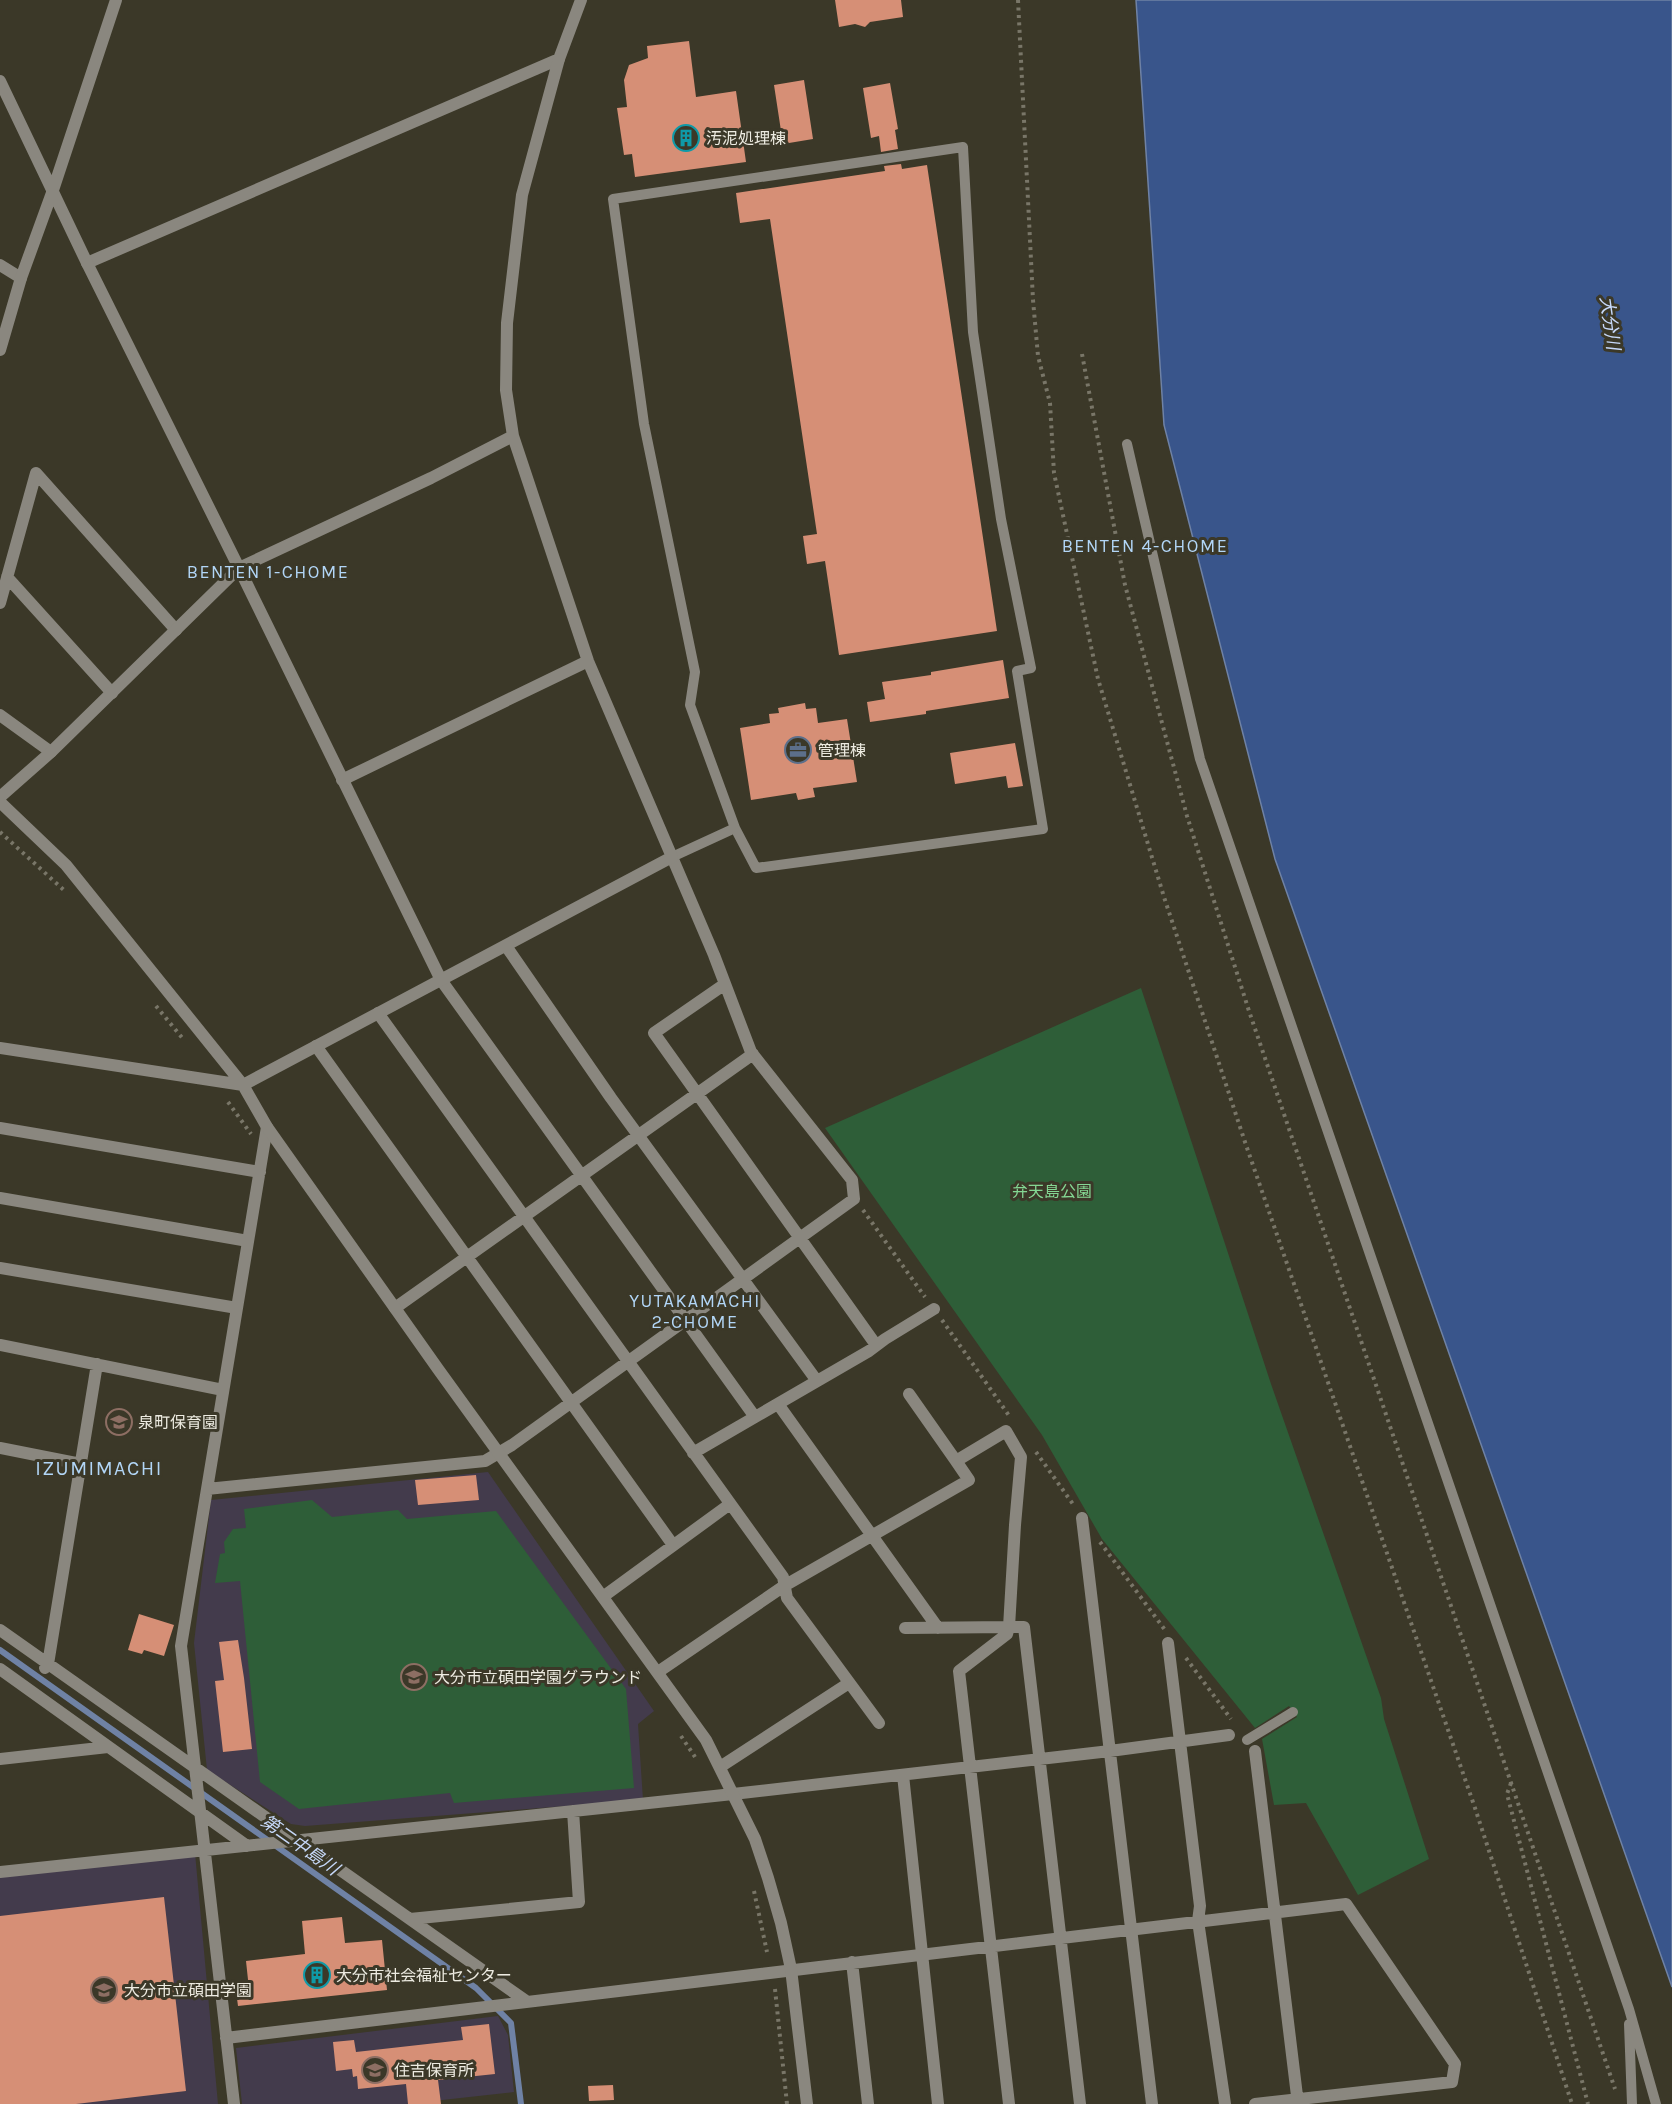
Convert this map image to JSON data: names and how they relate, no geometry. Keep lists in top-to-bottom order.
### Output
{
  "districts": [
    "BENTEN 4-CHOME",
    "BENTEN 1-CHOME",
    "YUTAKAMACHI 2-CHOME",
    "IZUMIMACHI"
  ],
  "water": ["大分川", "第二中島川"],
  "parks": ["弁天島公園"],
  "places": {
    "building": ["汚泥処理棟", "大分市社会福祉センター"],
    "office": ["管理棟"],
    "school or university": [
      "泉町保育園",
      "大分市立碩田学園グラウンド",
      "大分市立碩田学園",
      "住吉保育所"
    ]
  }
}
